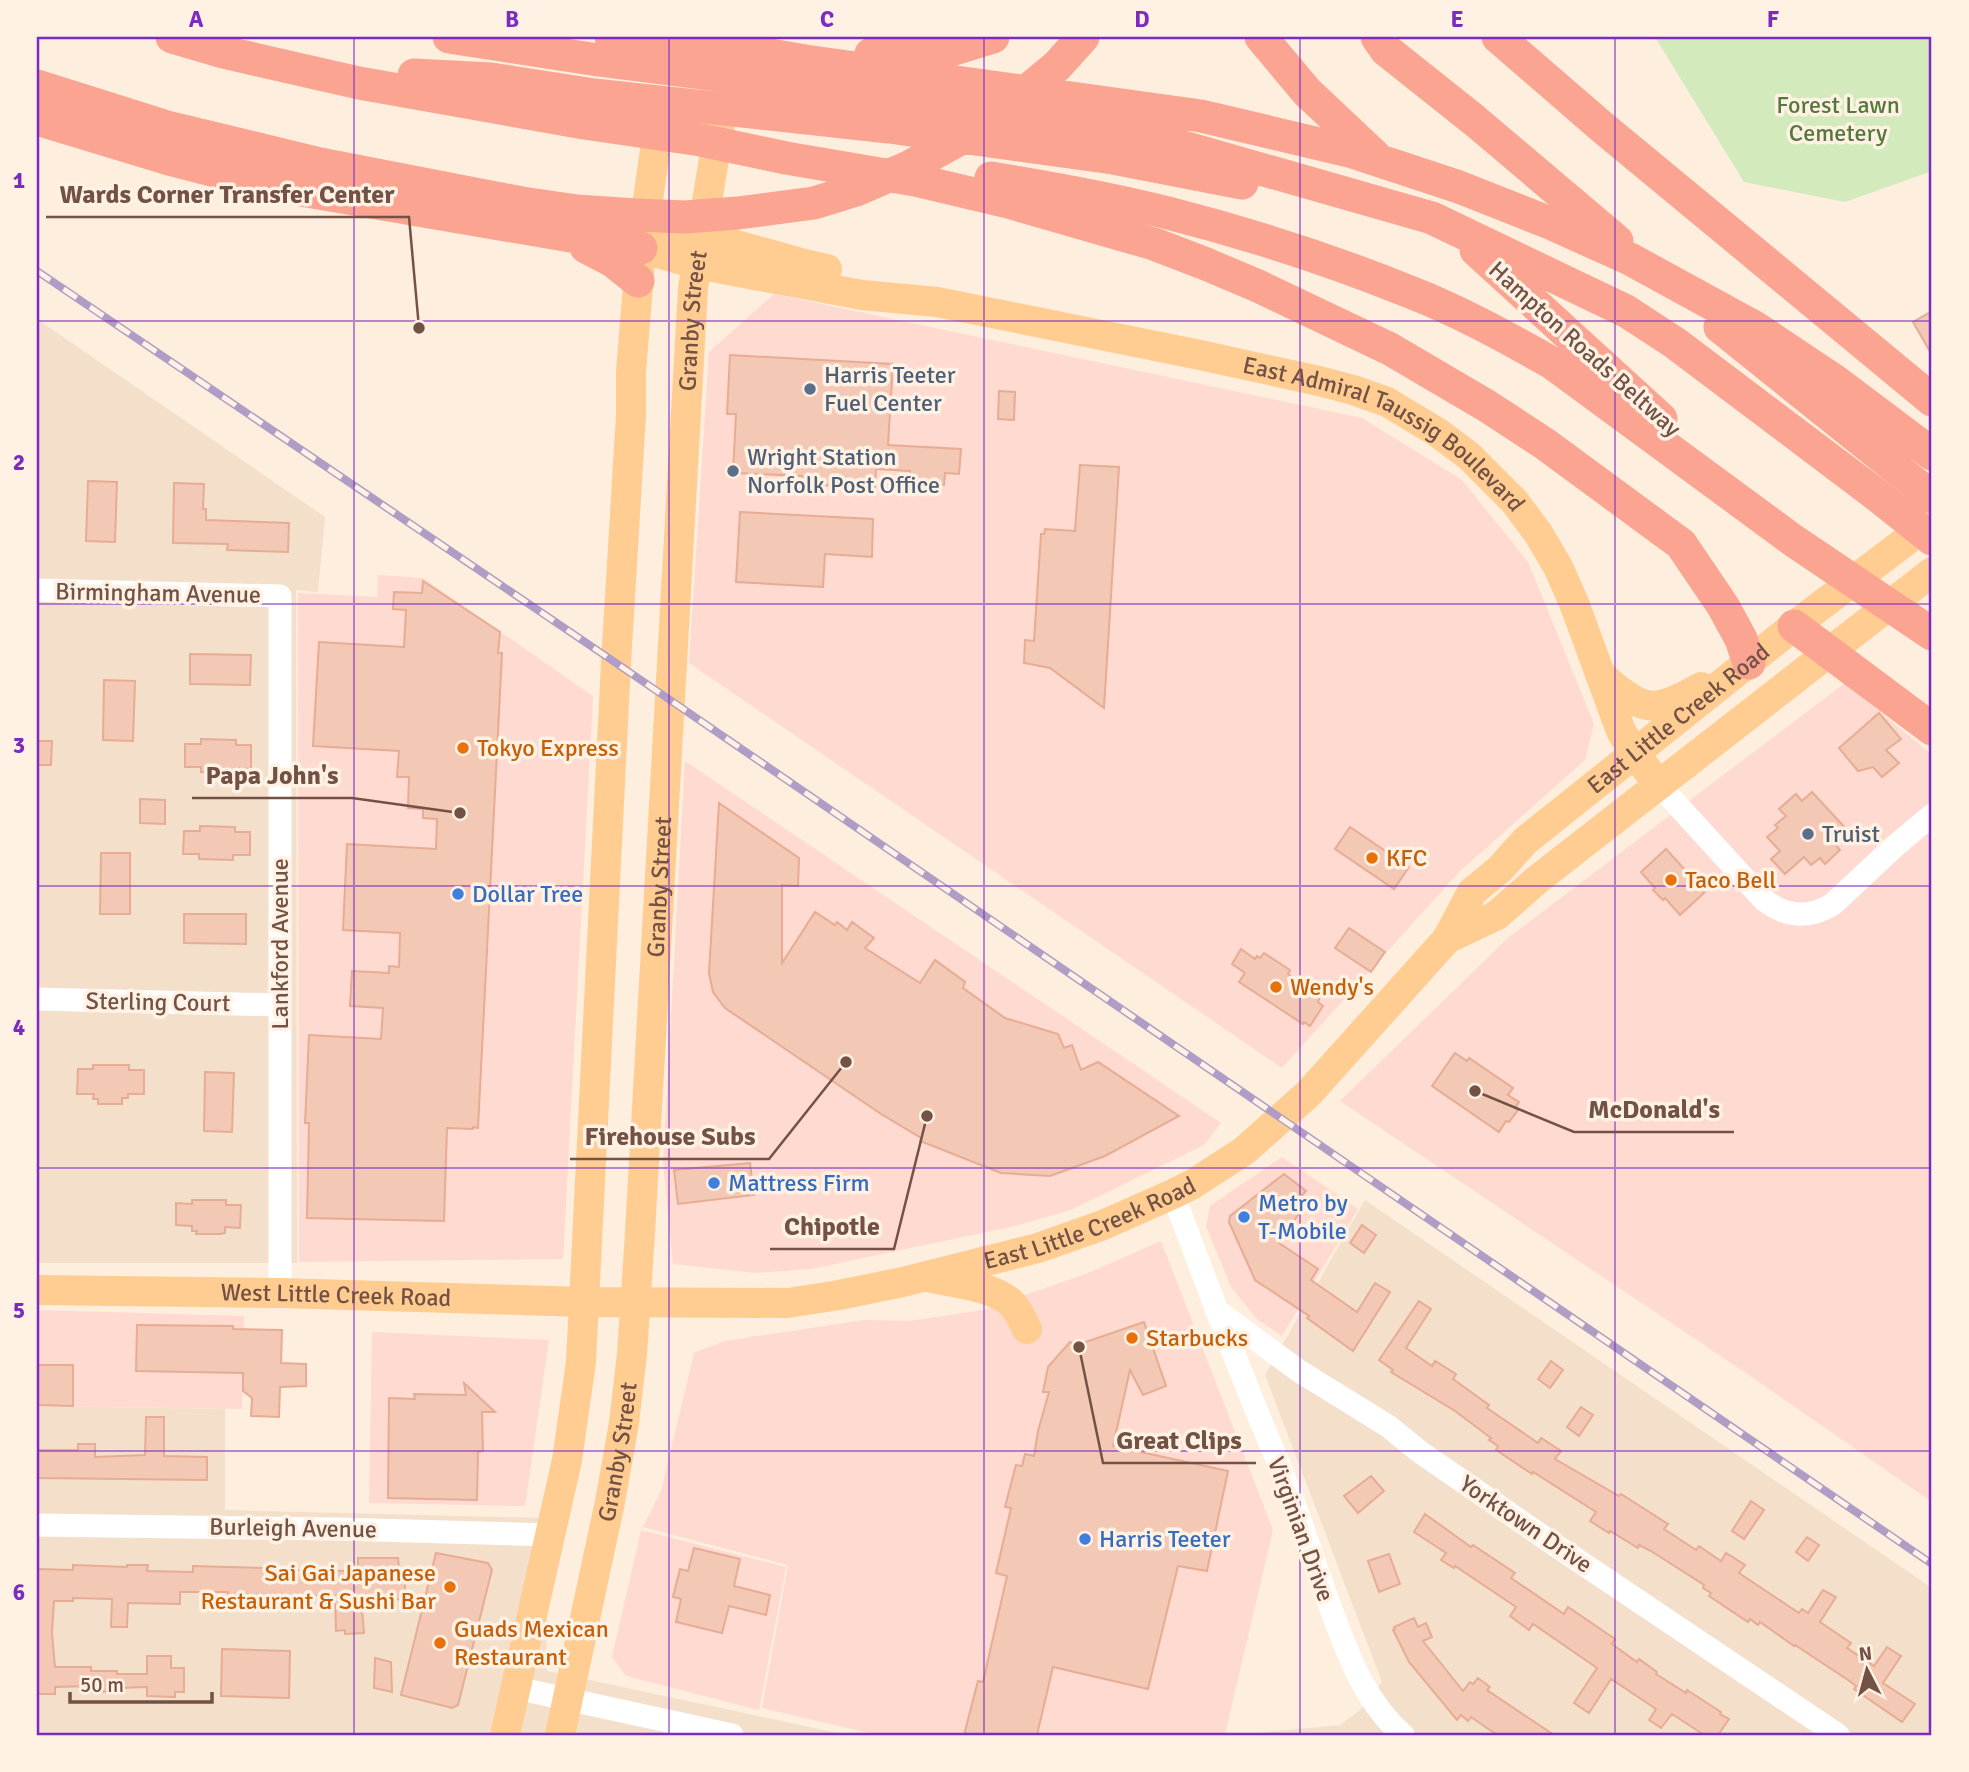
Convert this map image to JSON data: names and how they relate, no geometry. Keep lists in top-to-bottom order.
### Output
{
  "streets": {
    "highway": ["Hampton Roads Beltway"],
    "main road": [
      "Granby Street",
      "East Admiral Taussig Boulevard",
      "East Little Creek Road",
      "West Little Creek Road"
    ],
    "street": [
      "Birmingham Avenue",
      "Lankford Avenue",
      "Sterling Court",
      "Yorktown Drive",
      "Burleigh Avenue",
      "Virginian Drive"
    ]
  },
  "crossings": [
    ["Granby Street", "East Admiral Taussig Boulevard"],
    ["Granby Street", "East Little Creek Road"],
    ["Granby Street", "West Little Creek Road"],
    ["Granby Street", "Burleigh Avenue"],
    ["East Admiral Taussig Boulevard", "East Little Creek Road"],
    ["Birmingham Avenue", "Lankford Avenue"],
    ["East Little Creek Road", "West Little Creek Road"],
    ["East Little Creek Road", "Virginian Drive"],
    ["Lankford Avenue", "Sterling Court"],
    ["Lankford Avenue", "West Little Creek Road"],
    ["Yorktown Drive", "Virginian Drive"]
  ],
  "parks": ["Forest Lawn Cemetery"],
  "places": [
    "Wards Corner Transfer Center",
    "Harris Teeter Fuel Center",
    "Wright Station Norfolk Post Office",
    "Tokyo Express",
    "Papa John's",
    "Truist",
    "KFC",
    "Taco Bell",
    "Dollar Tree",
    "Wendy's",
    "Firehouse Subs",
    "McDonald's",
    "Chipotle",
    "Mattress Firm",
    "Metro by T-Mobile",
    "Starbucks",
    "Great Clips",
    "Harris Teeter",
    "Sai Gai Japanese Restaurant & Sushi Bar",
    "Guads Mexican Restaurant"
  ],
  "scale_bar": "50 m",
  "north": "top",
  "grid": {
    "columns": [
      "A",
      "B",
      "C",
      "D",
      "E",
      "F"
    ],
    "rows": [
      "1",
      "2",
      "3",
      "4",
      "5",
      "6"
    ]
  }
}
